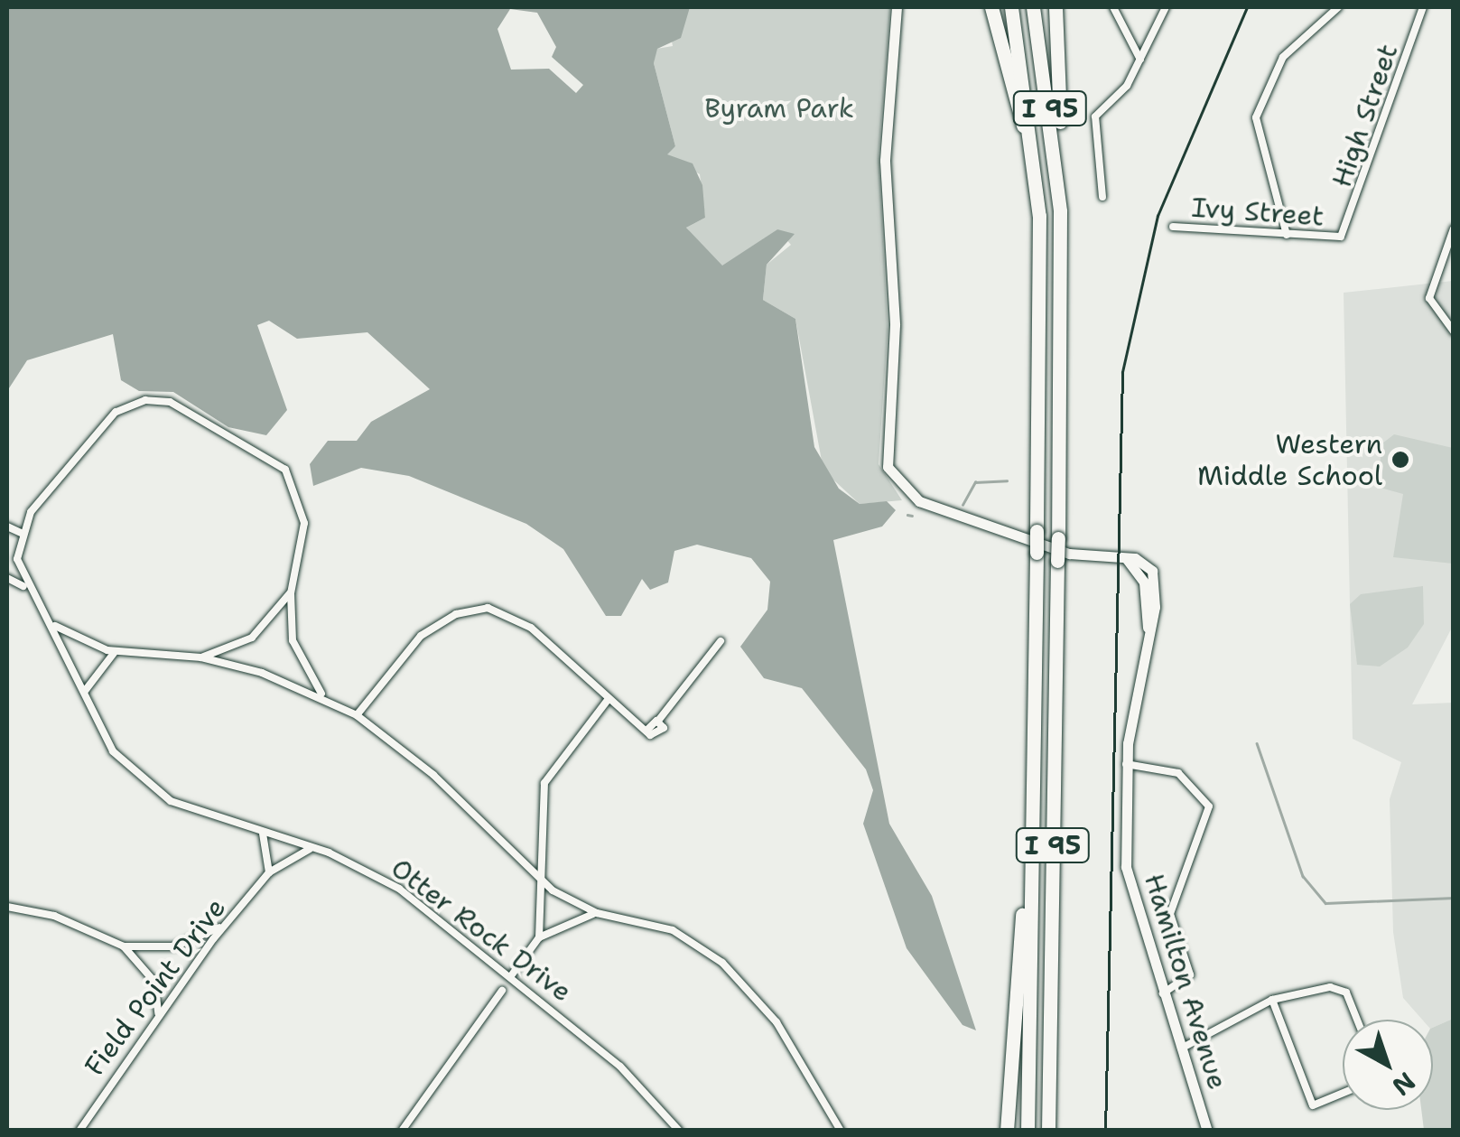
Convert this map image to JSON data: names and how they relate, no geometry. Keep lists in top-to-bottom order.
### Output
{
  "streets": {
    "highway": ["I 95"],
    "main road": ["Hamilton Avenue"],
    "street": [
      "High Street",
      "Ivy Street",
      "Otter Rock Drive",
      "Field Point Drive"
    ]
  },
  "crossings": [
    ["High Street", "Ivy Street"],
    ["Otter Rock Drive", "Field Point Drive"]
  ],
  "parks": ["Byram Park"],
  "places": ["Western Middle School"],
  "north": "bottom right"
}
